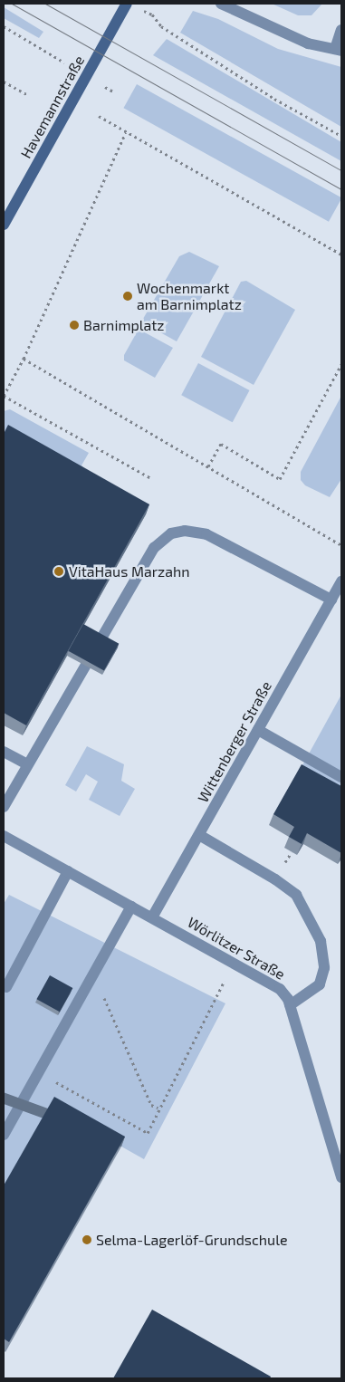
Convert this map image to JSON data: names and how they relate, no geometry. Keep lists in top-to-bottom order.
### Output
{
  "streets": {
    "main road": ["Havemannstraße"],
    "street": ["Wittenberger Straße", "Wörlitzer Straße"]
  },
  "crossings": [
    ["Wittenberger Straße", "Wörlitzer Straße"]
  ],
  "places": [
    "Wochenmarkt am Barnimplatz",
    "Barnimplatz",
    "VitaHaus Marzahn",
    "Selma-Lagerlöf-Grundschule"
  ]
}
